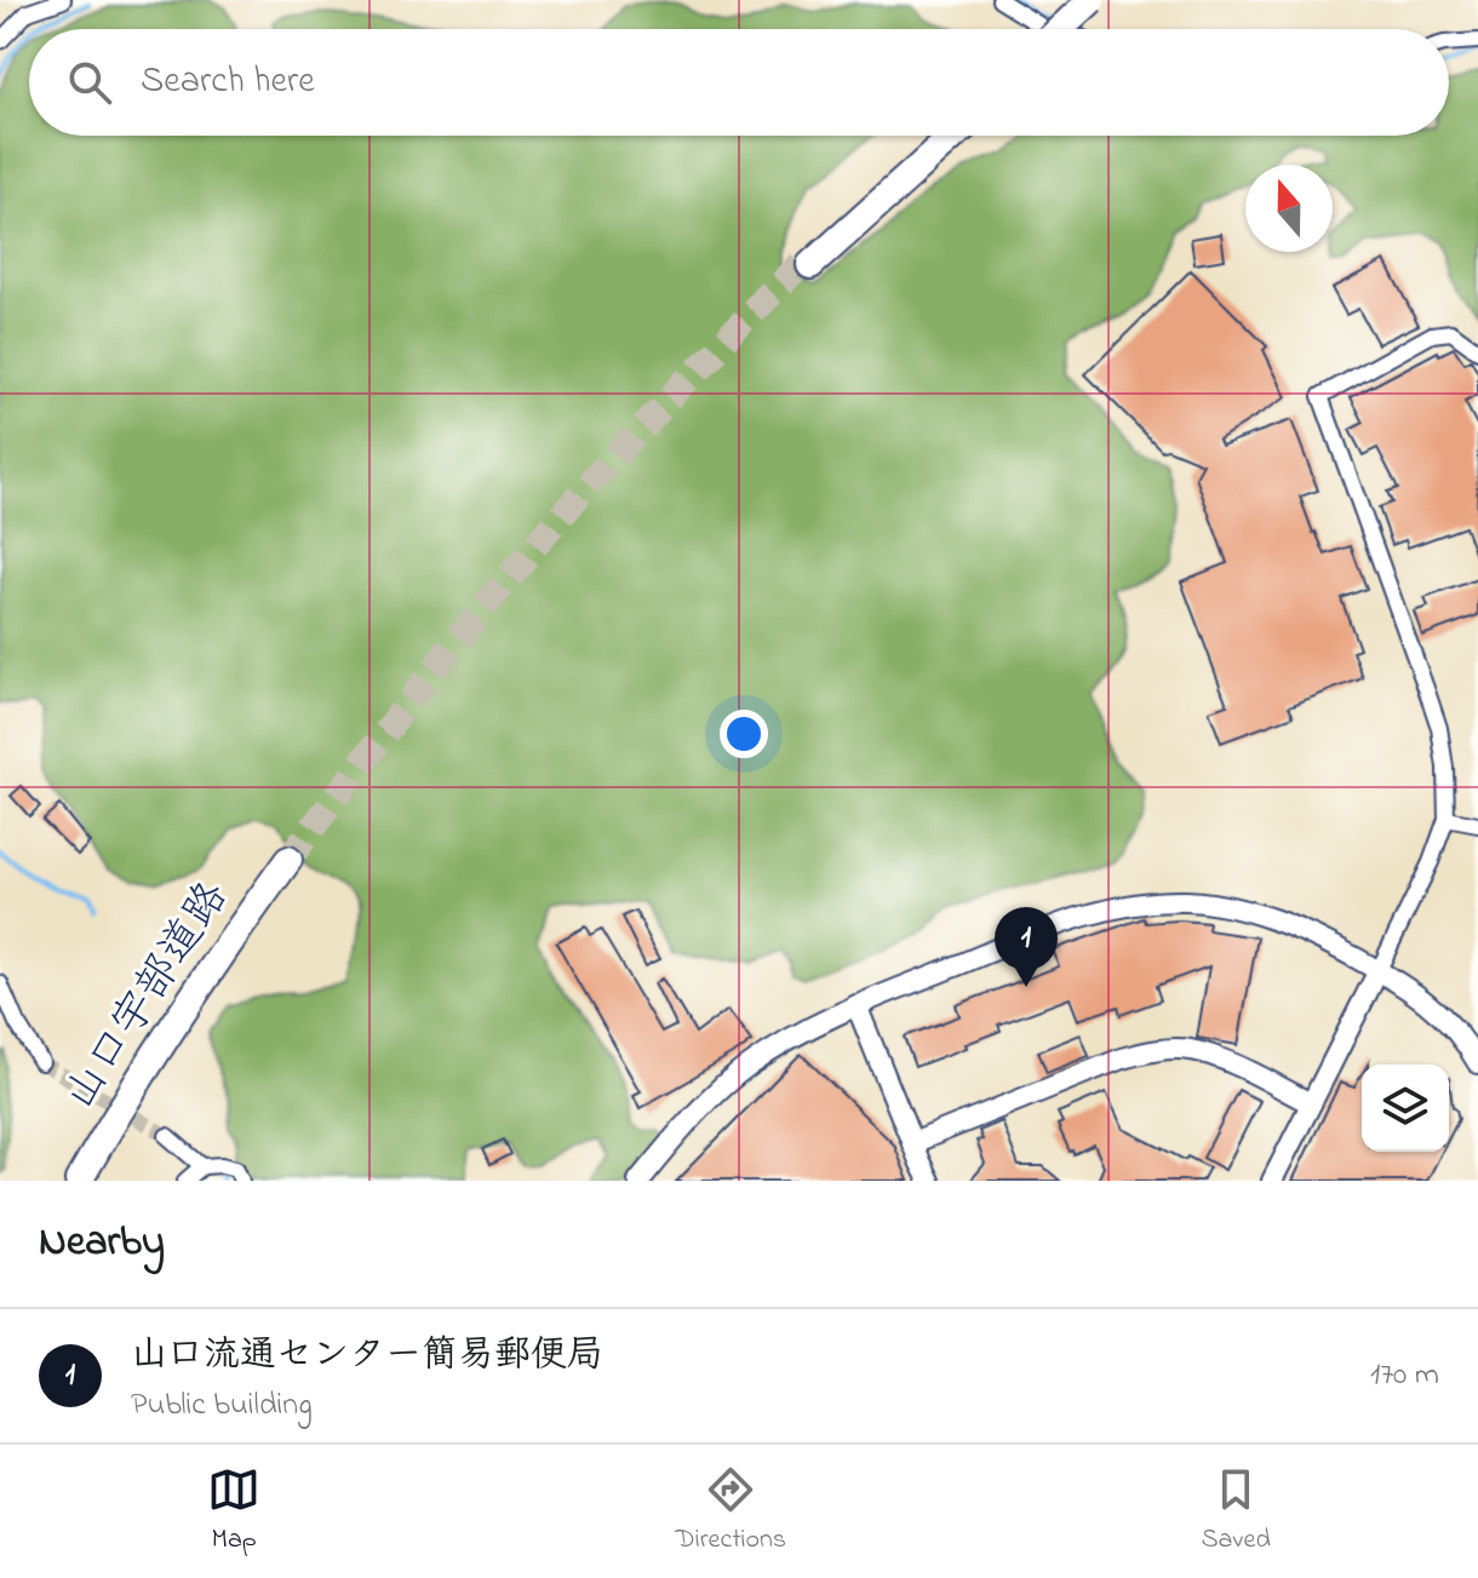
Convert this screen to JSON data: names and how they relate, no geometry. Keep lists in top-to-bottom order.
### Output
{
  "streets": {
    "highway": ["山口宇部道路"]
  },
  "north": "top",
  "page": {
    "search": "Search here",
    "pins": "1",
    "heading": "Nearby",
    "list": [
      {
        "mark": "1",
        "name": "山口流通センター簡易郵便局",
        "note": "Public building",
        "value": "170 m"
      }
    ],
    "nav": ["Map", "Directions", "Saved"]
  }
}
